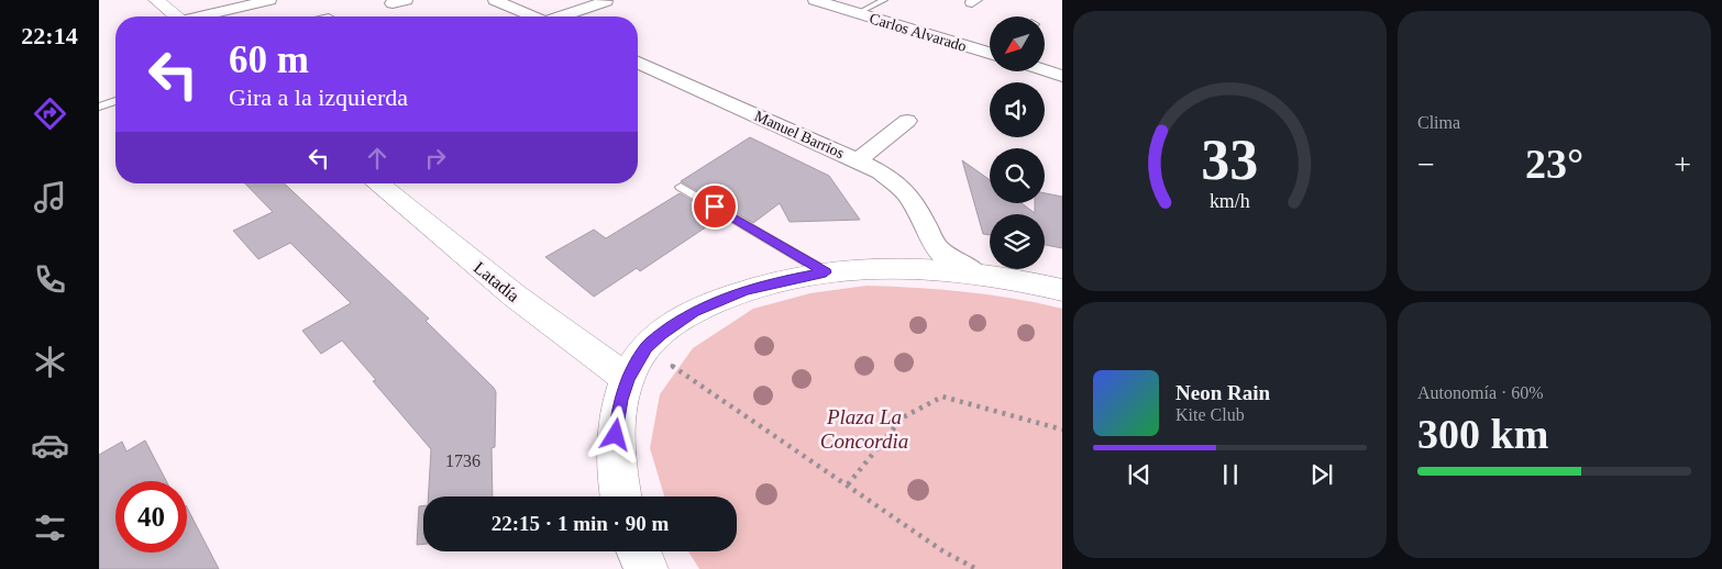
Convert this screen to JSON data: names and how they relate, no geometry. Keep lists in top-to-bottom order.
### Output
{
  "streets": {
    "street": ["Carlos Alvarado", "Manuel Barrios", "Latadía"]
  },
  "parks": ["Plaza La Concordia"],
  "house_numbers": ["1736"],
  "north": "bottom left",
  "page": {
    "tabs": "22:14",
    "tile": [
      "Clima",
      ["Autonomía · 60%", "300 km"]
    ],
    "turn": ["60 m", "Gira a la izquierda"],
    "heat": ["−", "23°", "+"],
    "song": ["Neon Rain", "Kite Club"],
    "limit": "40",
    "trip": "22:15 · 1 min · 90 m",
    "gauge": ["33", "km/h"]
  }
}
